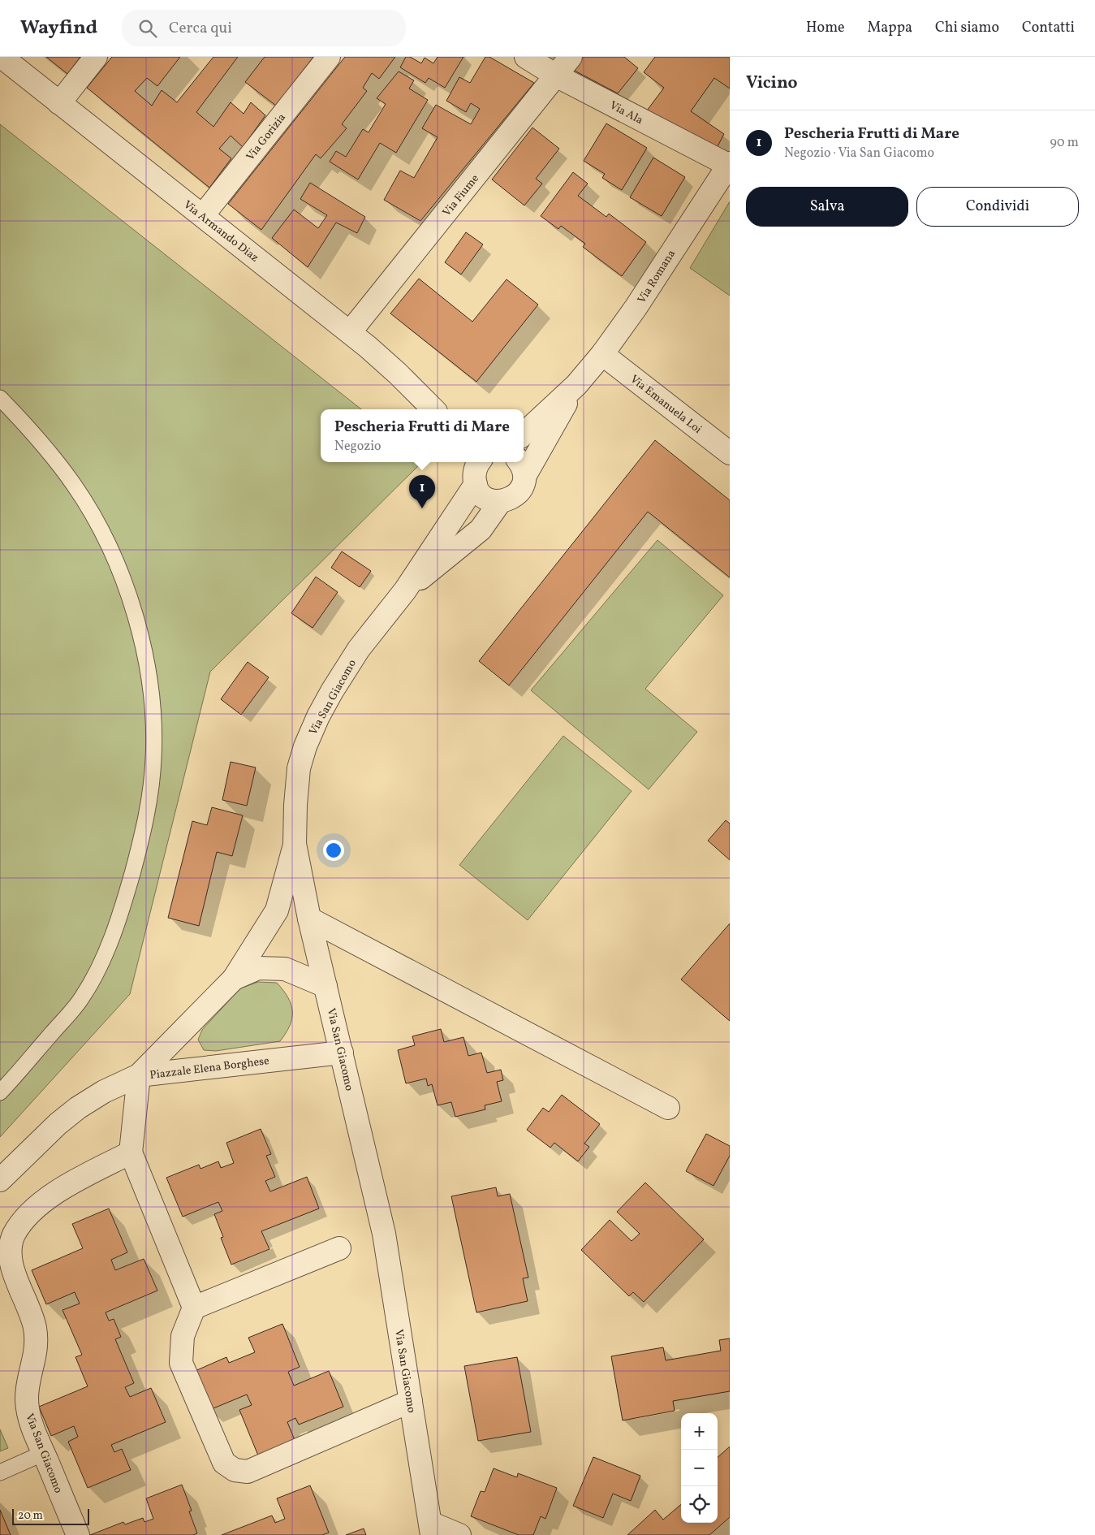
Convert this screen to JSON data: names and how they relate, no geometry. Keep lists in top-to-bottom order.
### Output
{
  "streets": {
    "street": [
      "Via Ala",
      "Via Gorizia",
      "Via Fiume",
      "Via Armando Diaz",
      "Via Romana",
      "Via Emanuela Loi",
      "Via San Giacomo",
      "Piazzale Elena Borghese"
    ]
  },
  "crossings": [
    ["Via Ala", "Via Fiume"],
    ["Via Ala", "Via Romana"],
    ["Via Gorizia", "Via Armando Diaz"],
    ["Via Fiume", "Via Armando Diaz"],
    ["Via Romana", "Via Emanuela Loi"],
    ["Via Romana", "Via San Giacomo"],
    ["Via San Giacomo", "Piazzale Elena Borghese"]
  ],
  "scale_bar": "20 m",
  "page": {
    "header": "Wayfind",
    "search": "Cerca qui",
    "nav": [
      "Home",
      "Mappa",
      "Chi siamo",
      "Contatti"
    ],
    "heading": "Vicino",
    "list": [
      {
        "mark": "1",
        "name": "Pescheria Frutti di Mare",
        "note": "Negozio · Via San Giacomo",
        "value": "90 m"
      }
    ],
    "buttons": ["Salva", "Condividi"],
    "popup": ["Pescheria Frutti di Mare", "Negozio"],
    "pins": "1",
    "map_buttons": ["+", "−"],
    "scale": "20 m"
  }
}
